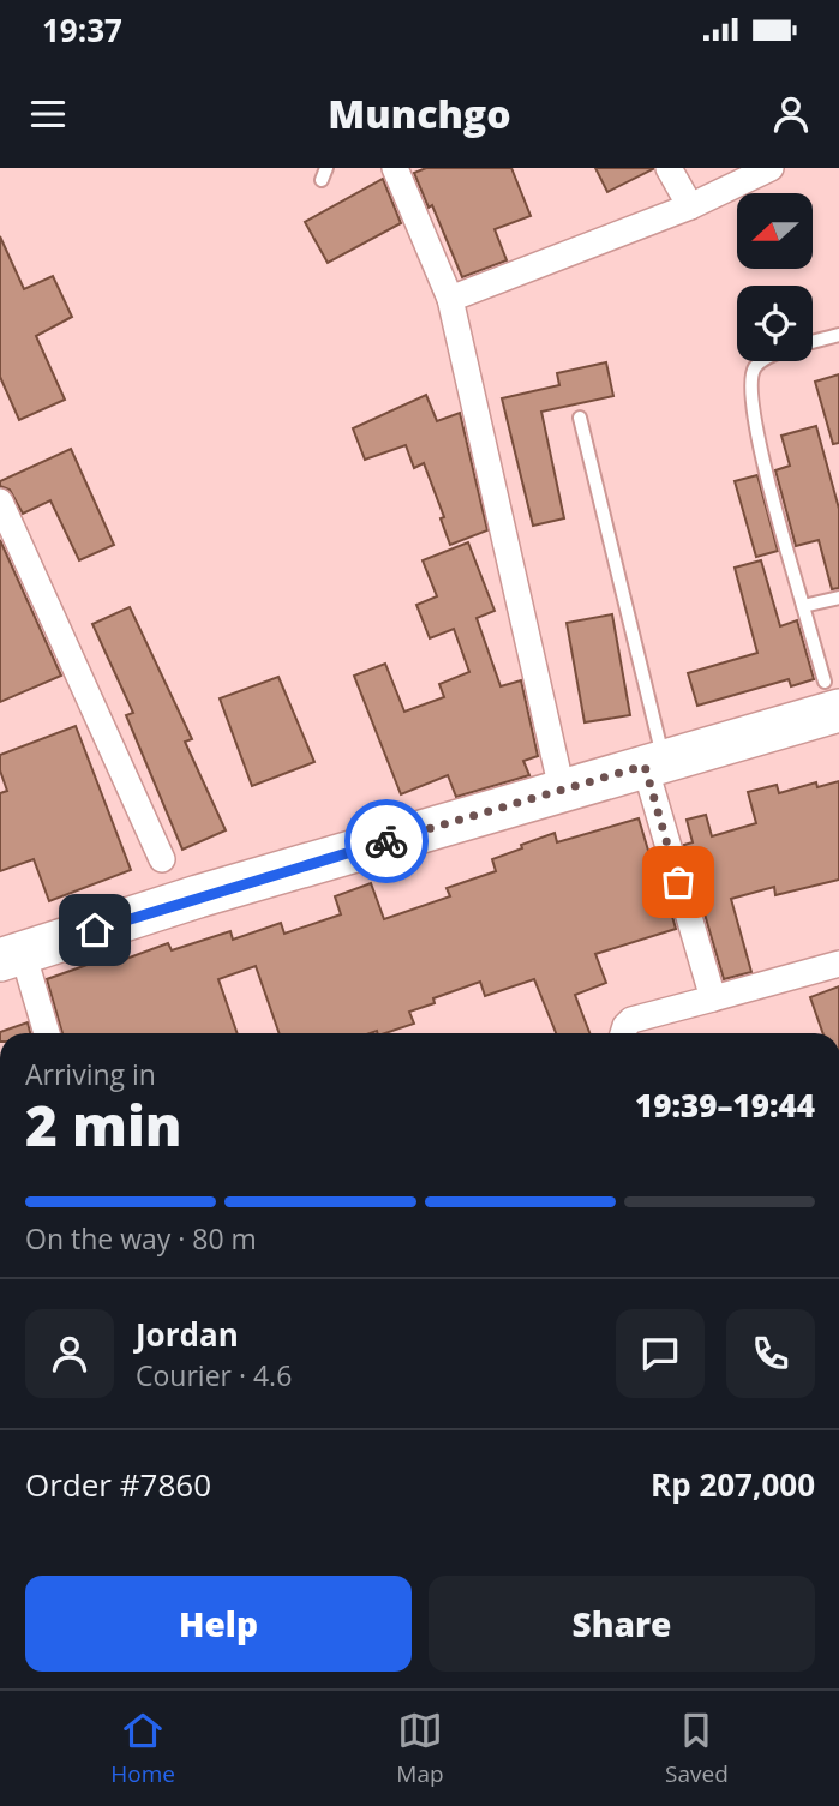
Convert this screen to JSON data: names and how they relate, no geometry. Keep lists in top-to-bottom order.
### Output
{
  "north": "left",
  "page": {
    "status": "19:37",
    "header": "Munchgo",
    "heading": ["2 min", "Arriving in", "19:39–19:44"],
    "panel": [
      "Jordan",
      "Courier · 4.6",
      "Order #7860",
      "Rp 207,000"
    ],
    "bar": "On the way · 80 m",
    "buttons": ["Help", "Share"],
    "tabs": ["Home", "Map", "Saved"]
  }
}
